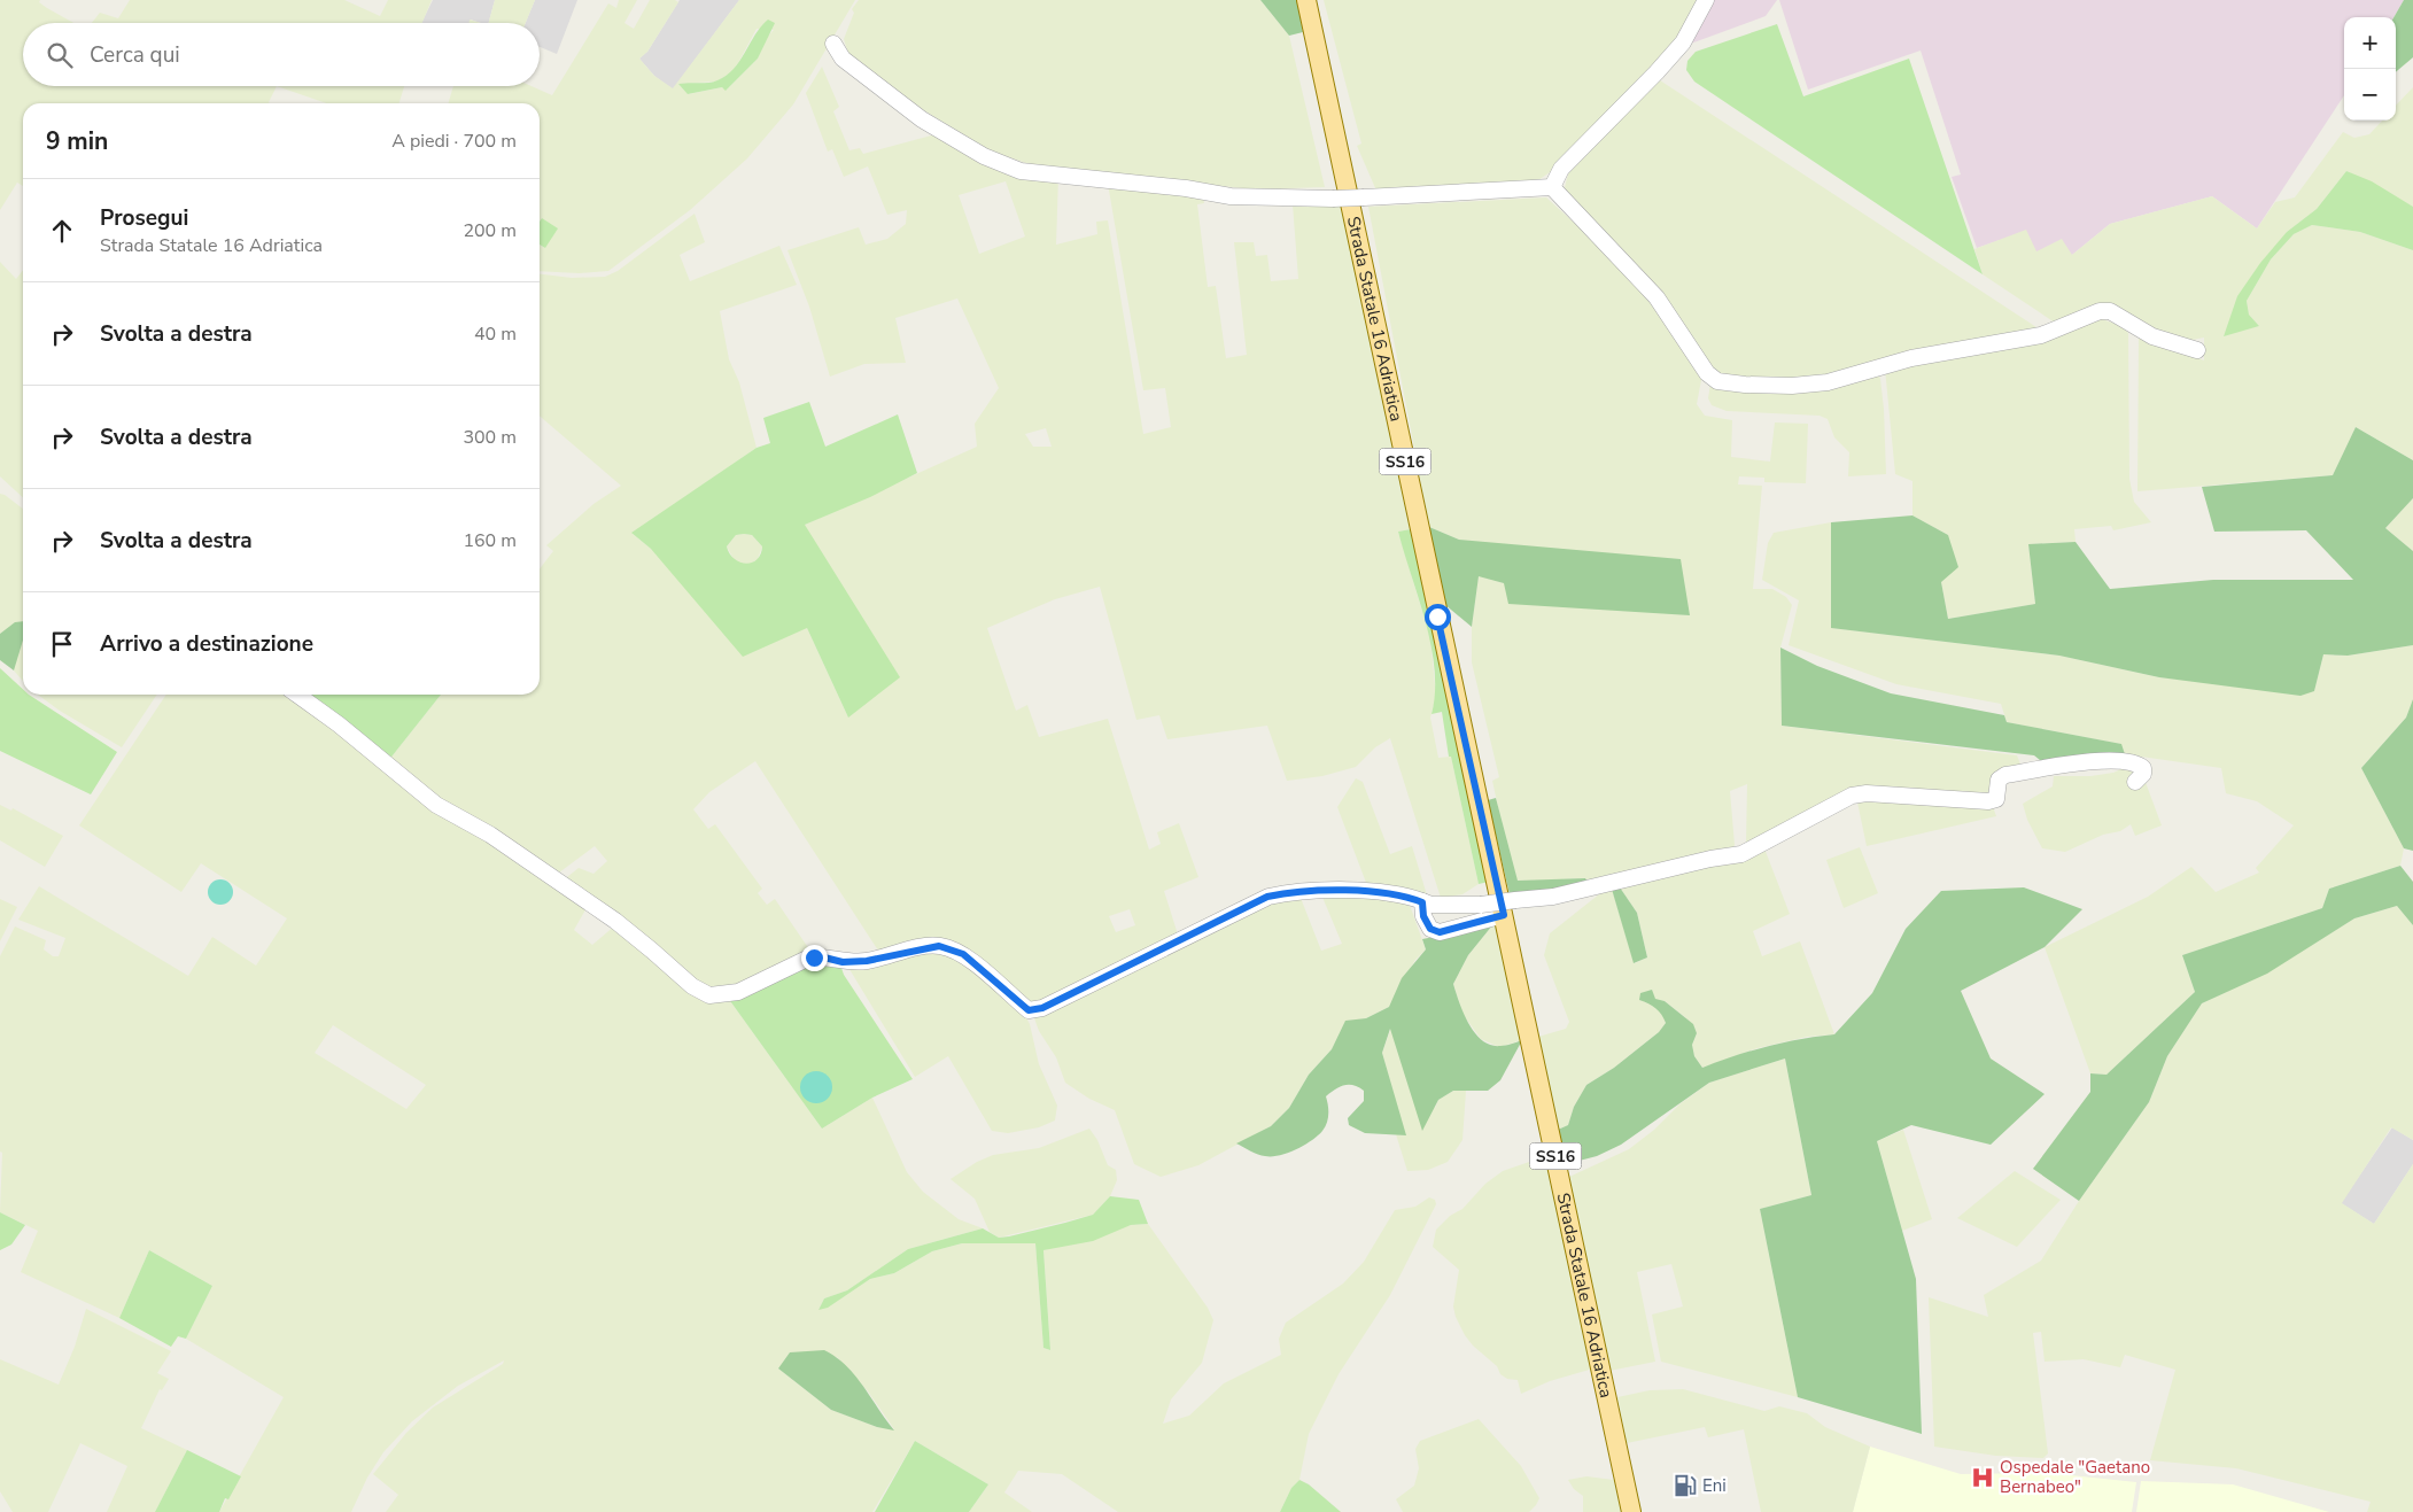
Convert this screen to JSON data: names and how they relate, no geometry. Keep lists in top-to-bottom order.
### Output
{
  "streets": {
    "main road": ["Strada Statale 16 Adriatica", "SS16"]
  },
  "places": {
    "hospital": ["Ospedale \"Gaetano Bernabeo\""],
    "fuel station": ["Eni"]
  },
  "page": {
    "map_buttons": ["+", "−"],
    "search": "Cerca qui",
    "heading": ["9 min", "A piedi · 700 m"],
    "list": [
      ["Prosegui", "Strada Statale 16 Adriatica", "200 m"],
      ["Svolta a destra", "40 m"],
      ["Svolta a destra", "300 m"],
      ["Svolta a destra", "160 m"],
      "Arrivo a destinazione"
    ]
  }
}
